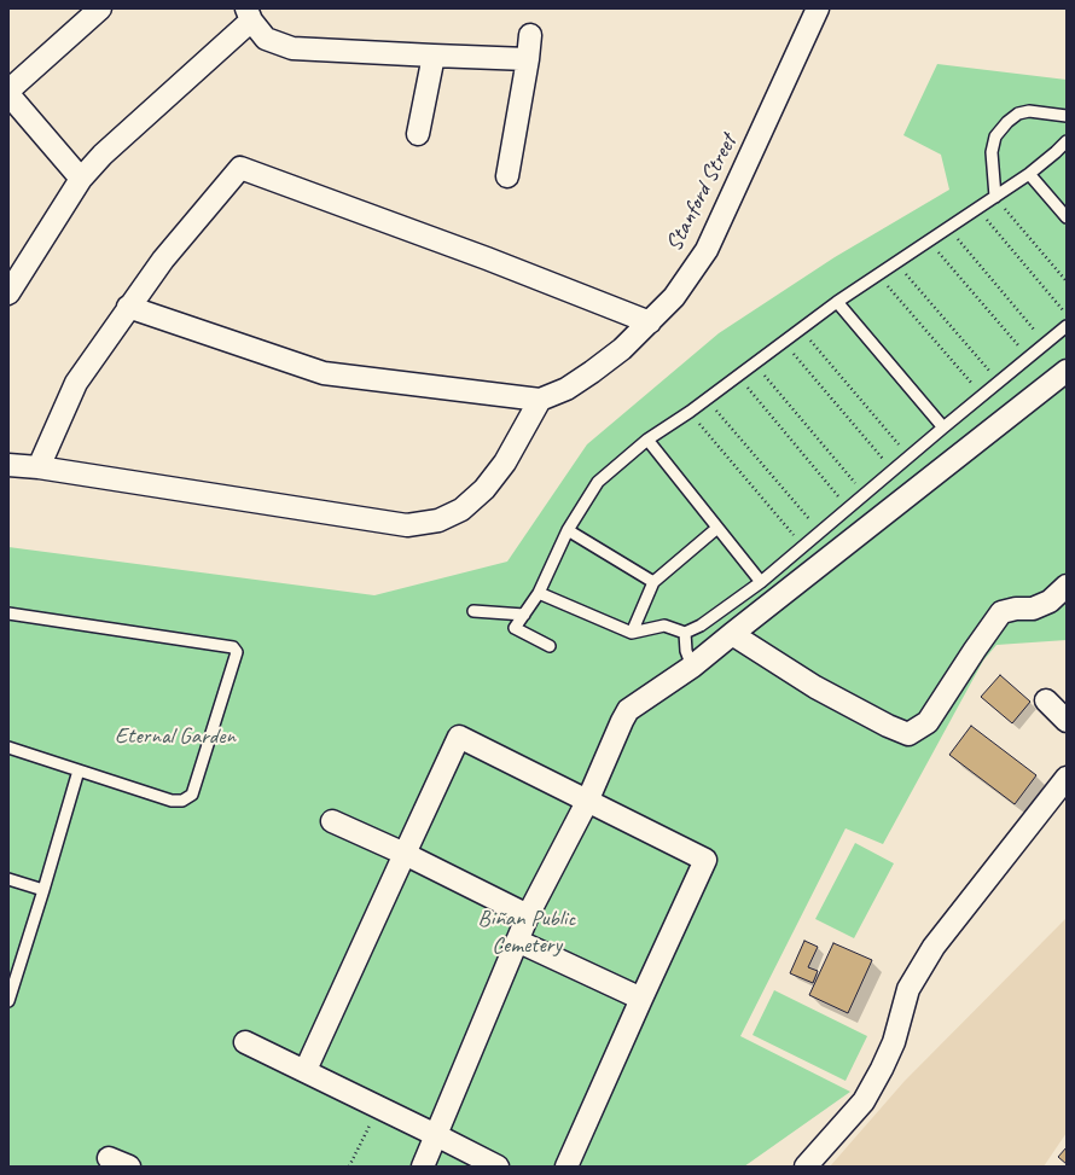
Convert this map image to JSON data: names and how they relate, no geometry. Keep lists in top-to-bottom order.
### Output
{
  "streets": {
    "street": ["Stanford Street"]
  },
  "parks": ["Eternal Garden", "Biñan Public Cemetery"]
}
